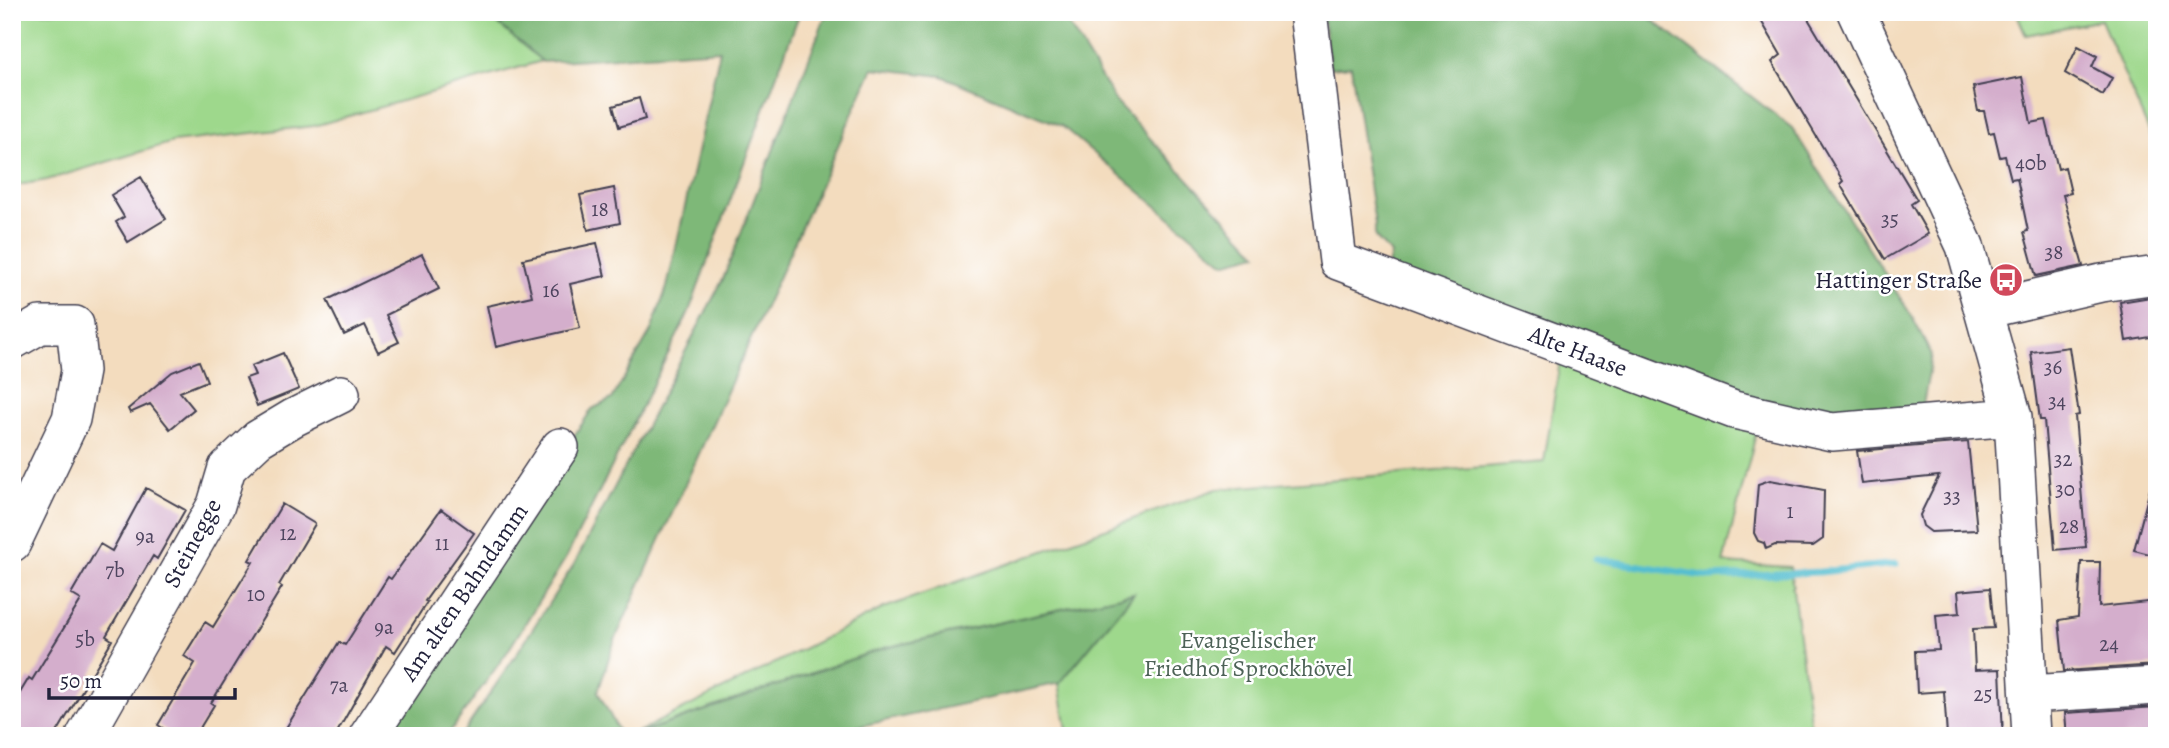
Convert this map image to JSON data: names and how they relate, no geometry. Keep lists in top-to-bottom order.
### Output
{
  "streets": {
    "street": ["Alte Haase", "Steinegge", "Am alten Bahndamm"]
  },
  "parks": ["Evangelischer Friedhof Sprockhövel"],
  "places": {
    "bus stop": ["Hattinger Straße"]
  },
  "house_numbers": [
    "40b",
    "18",
    "35",
    "38",
    "16",
    "36",
    "34",
    "32",
    "30",
    "33",
    "1",
    "28",
    "12",
    "9a",
    "11",
    "7b",
    "10",
    "9a",
    "5b",
    "24",
    "7a",
    "25"
  ],
  "scale_bar": "50 m"
}
